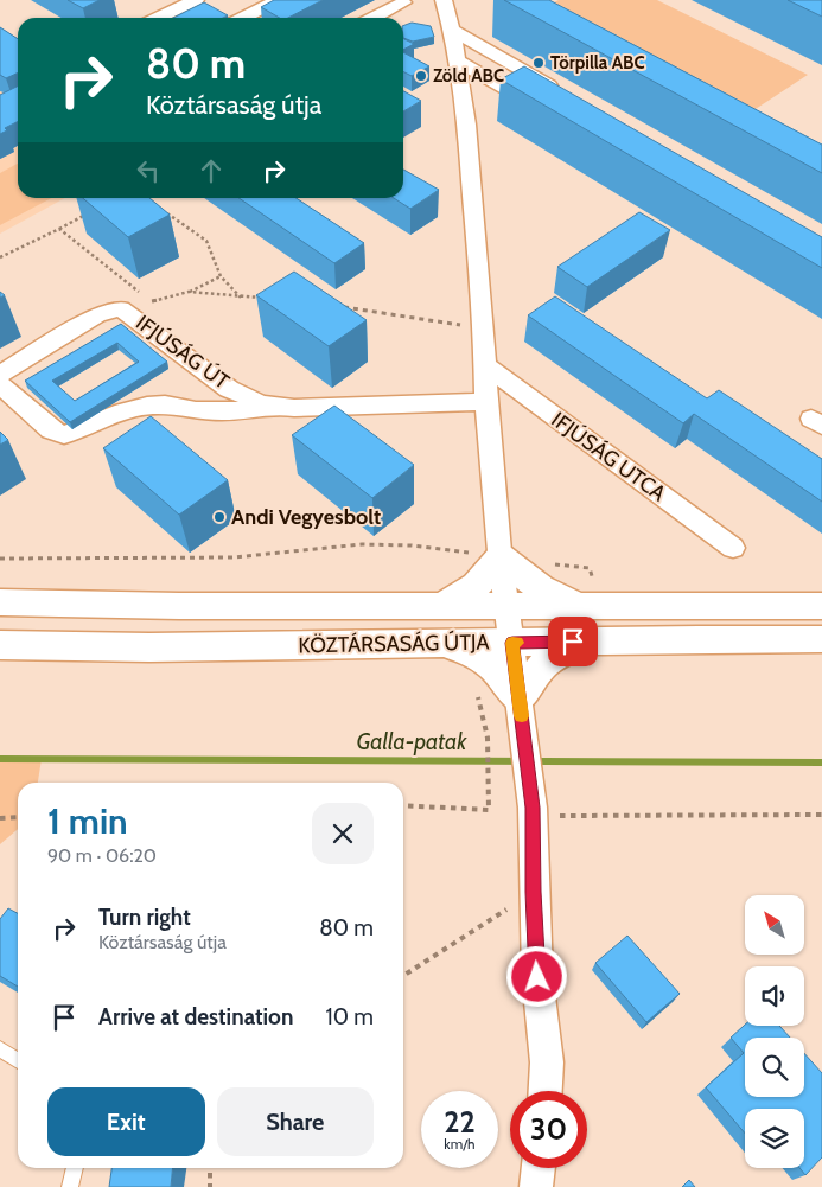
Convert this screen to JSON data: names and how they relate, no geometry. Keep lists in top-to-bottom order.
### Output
{
  "streets": {
    "street": ["IFJÚSÁG ÚT", "IFJÚSÁG UTCA", "KÖZTÁRSASÁG ÚTJA"]
  },
  "water": ["Galla-patak"],
  "places": ["Törpilla ABC", "Zöld ABC", "Andi Vegyesbolt"],
  "north": "top left",
  "page": {
    "turn": ["80 m", "Köztársaság útja"],
    "heading": ["1 min", "90 m · 06:20"],
    "list": [
      {
        "name": "Turn right",
        "note": "Köztársaság útja",
        "value": "80 m"
      },
      {
        "name": "Arrive at destination",
        "value": "10 m"
      }
    ],
    "buttons": ["Exit", "Share"],
    "speed": "22 km/h",
    "limit": "30"
  }
}
